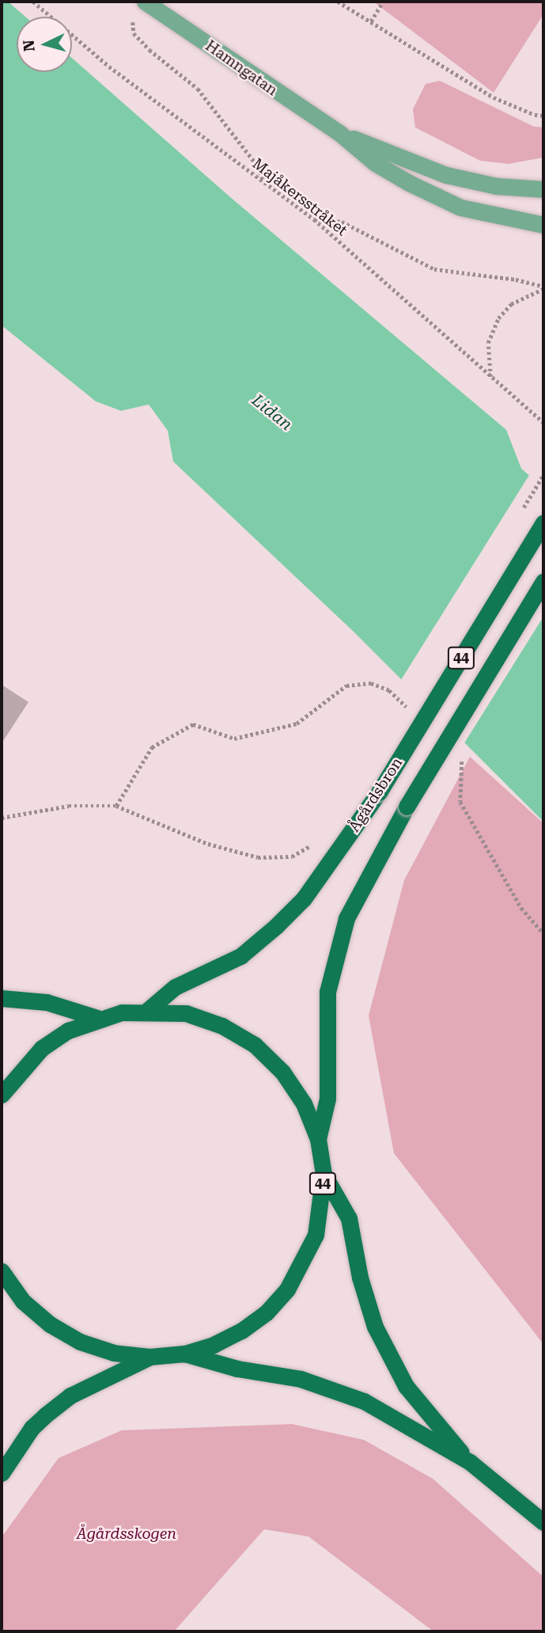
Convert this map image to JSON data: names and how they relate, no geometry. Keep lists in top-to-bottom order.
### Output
{
  "streets": {
    "main road": ["44", "Ågårdsbron"],
    "street": ["Hamngatan"],
    "path": ["Majåkersstråket"]
  },
  "crossings": [
    ["44", "Ågårdsbron"]
  ],
  "water": ["Lidan"],
  "parks": ["Ågårdsskogen"],
  "north": "left"
}
